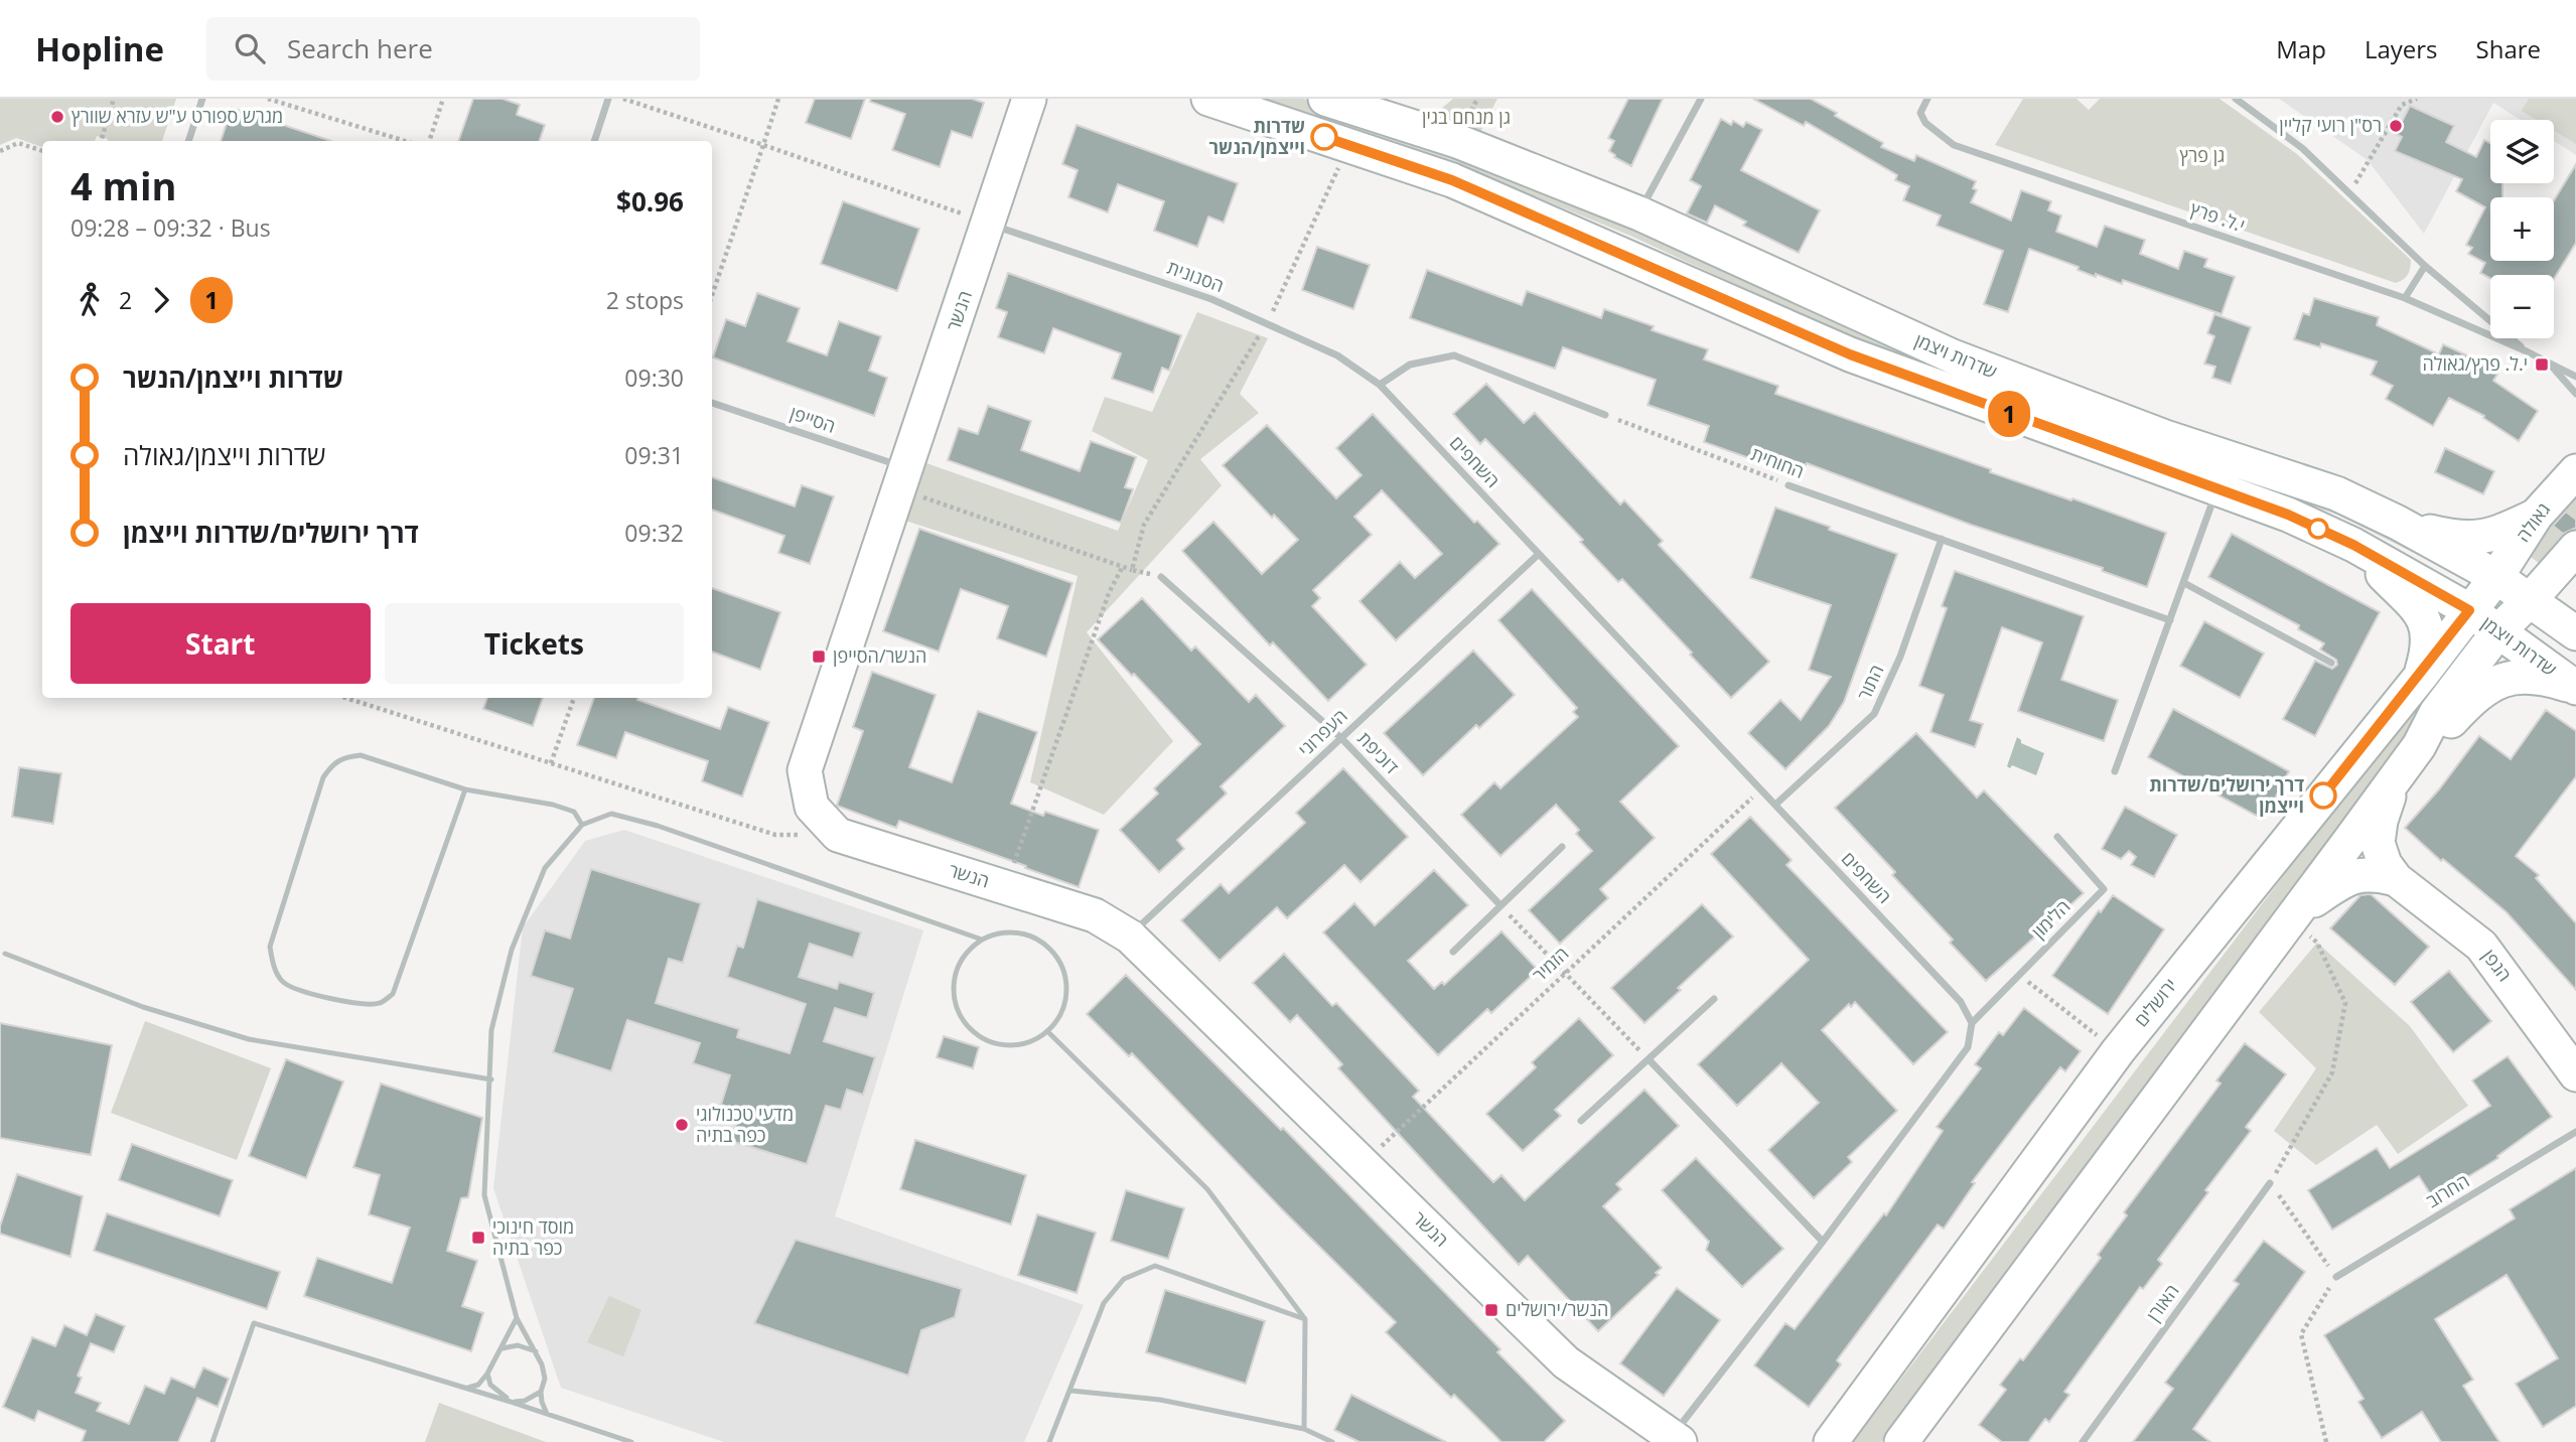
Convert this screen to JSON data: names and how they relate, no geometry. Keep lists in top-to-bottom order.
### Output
{
  "streets": {
    "street": [
      "י.ל. פרץ",
      "הסנונית",
      "הנשר",
      "שדרות ויצמן",
      "הסייפן",
      "השחפים",
      "החוחית",
      "גאולה",
      "התור",
      "העפרוני",
      "דוכיפת",
      "הלימון",
      "הגפן",
      "ירושלים",
      "החרוב",
      "האורן"
    ],
    "path": ["הזמיר"]
  },
  "crossings": [
    ["הסנונית", "הנשר"],
    ["הסנונית", "השחפים"],
    ["הנשר", "הסייפן"],
    ["הנשר", "העפרוני"],
    ["הנשר", "הזמיר"],
    ["שדרות ויצמן", "גאולה"],
    ["שדרות ויצמן", "ירושלים"],
    ["השחפים", "התור"],
    ["השחפים", "העפרוני"],
    ["השחפים", "הלימון"],
    ["השחפים", "הזמיר"],
    ["החוחית", "התור"],
    ["גאולה", "ירושלים"],
    ["העפרוני", "דוכיפת"]
  ],
  "parks": ["גן מנחם בגין", "גן פרץ"],
  "places": {
    "other": [
      "מגרש ספורט ע\"ש עזרא שוורץ",
      "רס\"ן רועי קליין",
      "שדרות וייצמן/הנשר",
      "דרך ירושלים/שדרות וייצמן",
      "מדעי טכנולוגי כפר בתיה"
    ],
    "transit": [
      "י.ל. פרץ/גאולה",
      "הנשר/הסייפן",
      "מוסד חינוכי כפר בתיה",
      "הנשר/ירושלים"
    ]
  },
  "lines": ["bus line 1"],
  "page": {
    "header": "Hopline",
    "search": "Search here",
    "nav": ["Map", "Layers", "Share"],
    "on_map": "1",
    "map_buttons": ["+", "−"],
    "heading": ["4 min", "09:28 – 09:32 · Bus", "$0.96"],
    "legs": ["2", "1", "2 stops"],
    "list": [
      {
        "name": "שדרות וייצמן/הנשר",
        "value": "09:30"
      },
      {
        "name": "שדרות וייצמן/גאולה",
        "value": "09:31"
      },
      {
        "name": "דרך ירושלים/שדרות וייצמן",
        "value": "09:32"
      }
    ],
    "buttons": ["Start", "Tickets"]
  }
}
